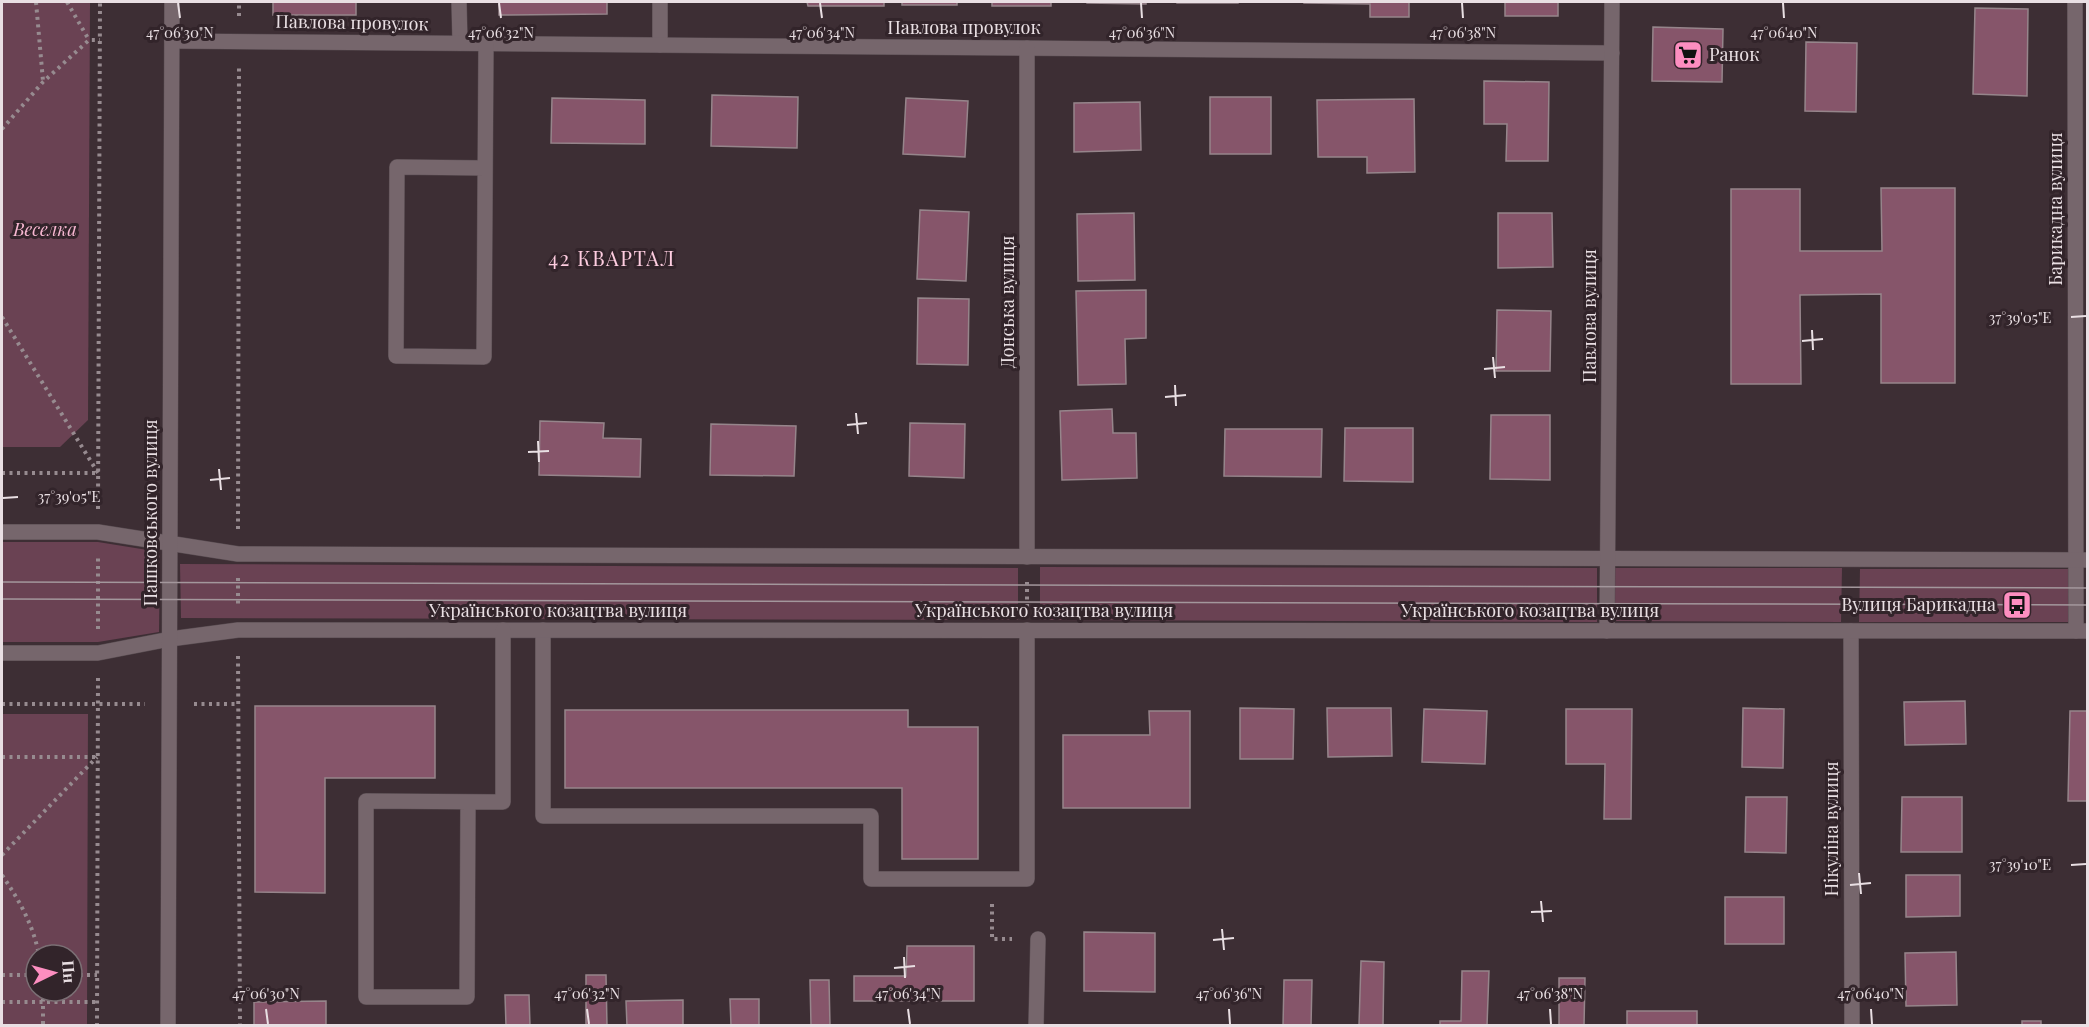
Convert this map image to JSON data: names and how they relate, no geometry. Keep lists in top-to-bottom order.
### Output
{
  "streets": {
    "street": [
      "Павлова провулок",
      "Барикадна вулиця",
      "Донська вулиця",
      "Павлова вулиця",
      "Пашковського вулиця",
      "Українського козацтва вулиця",
      "Нікуліна вулиця"
    ]
  },
  "crossings": [
    ["Павлова провулок", "Донська вулиця"],
    ["Павлова провулок", "Павлова вулиця"],
    ["Павлова провулок", "Пашковського вулиця"],
    ["Барикадна вулиця", "Українського козацтва вулиця"],
    ["Павлова вулиця", "Українського козацтва вулиця"],
    ["Пашковського вулиця", "Українського козацтва вулиця"],
    ["Українського козацтва вулиця", "Нікуліна вулиця"]
  ],
  "districts": ["42 КВАРТАЛ"],
  "parks": ["Веселка"],
  "places": {
    "supermarket": ["Ранок"],
    "bus stop": ["Вулиця Барикадна"]
  },
  "north": "right",
  "coordinates": [
    "47°06'30\"N",
    "47°06'32\"N",
    "47°06'34\"N",
    "47°06'36\"N",
    "47°06'38\"N",
    "47°06'40\"N",
    "37°39'05\"E",
    "37°39'10\"E"
  ]
}
